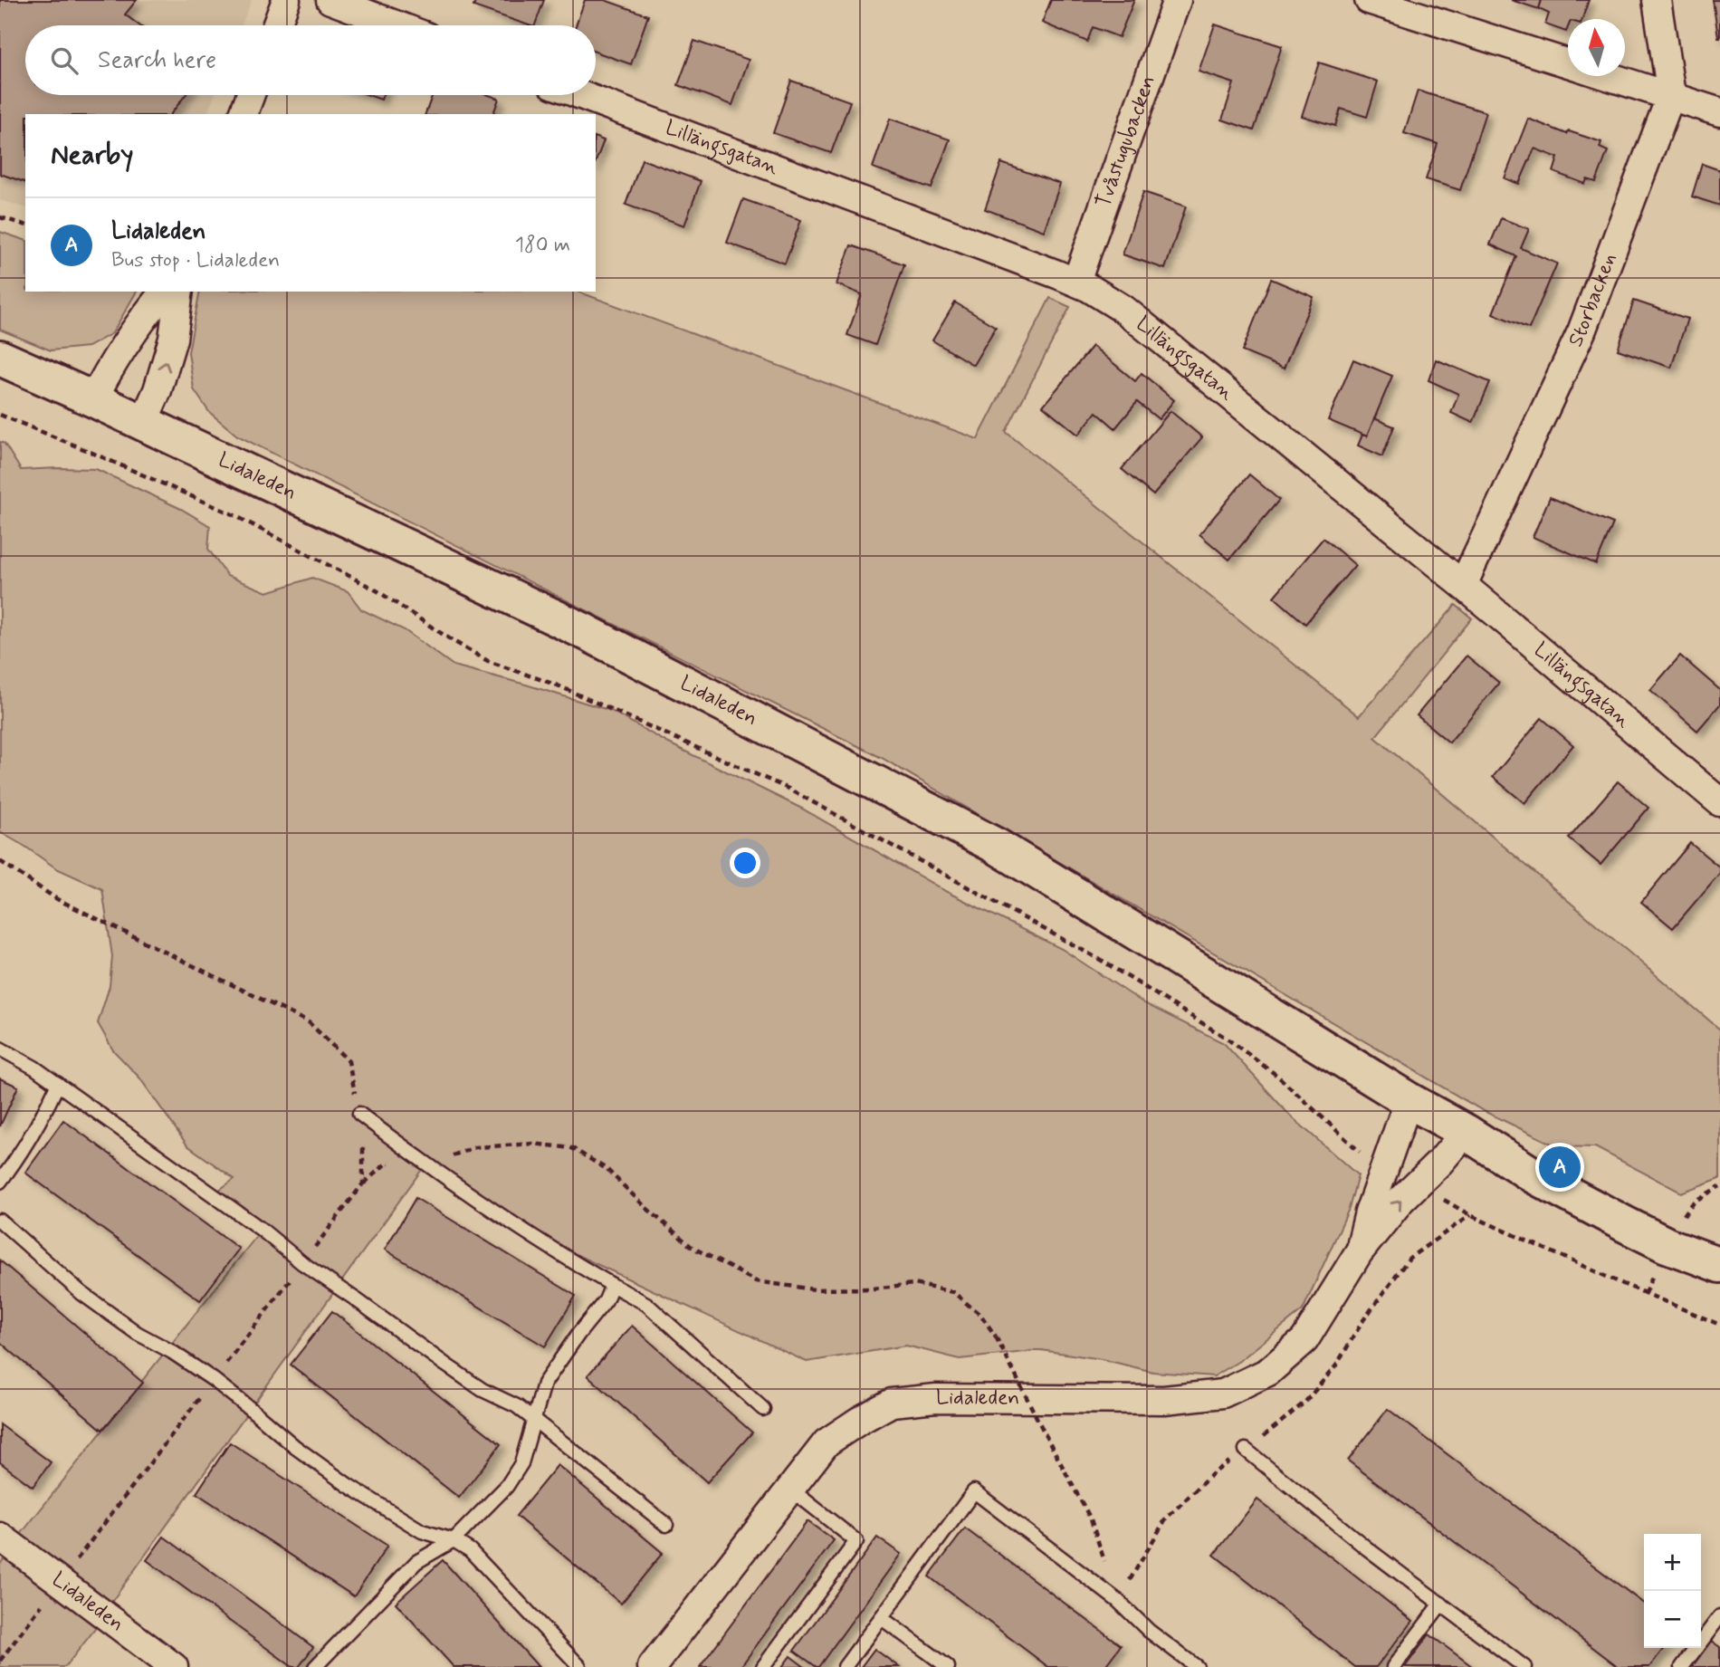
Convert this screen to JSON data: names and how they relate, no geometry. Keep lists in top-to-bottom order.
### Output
{
  "streets": {
    "street": [
      "Tvåstugubacken",
      "Lillängsgatan",
      "Storbacken",
      "Lidaleden"
    ]
  },
  "crossings": [
    ["Tvåstugubacken", "Lillängsgatan"],
    ["Lillängsgatan", "Storbacken"]
  ],
  "north": "top",
  "page": {
    "search": "Search here",
    "heading": "Nearby",
    "list": [
      {
        "mark": "A",
        "name": "Lidaleden",
        "note": "Bus stop · Lidaleden",
        "value": "180 m"
      }
    ],
    "pins": "A",
    "map_buttons": ["+", "−"]
  }
}
